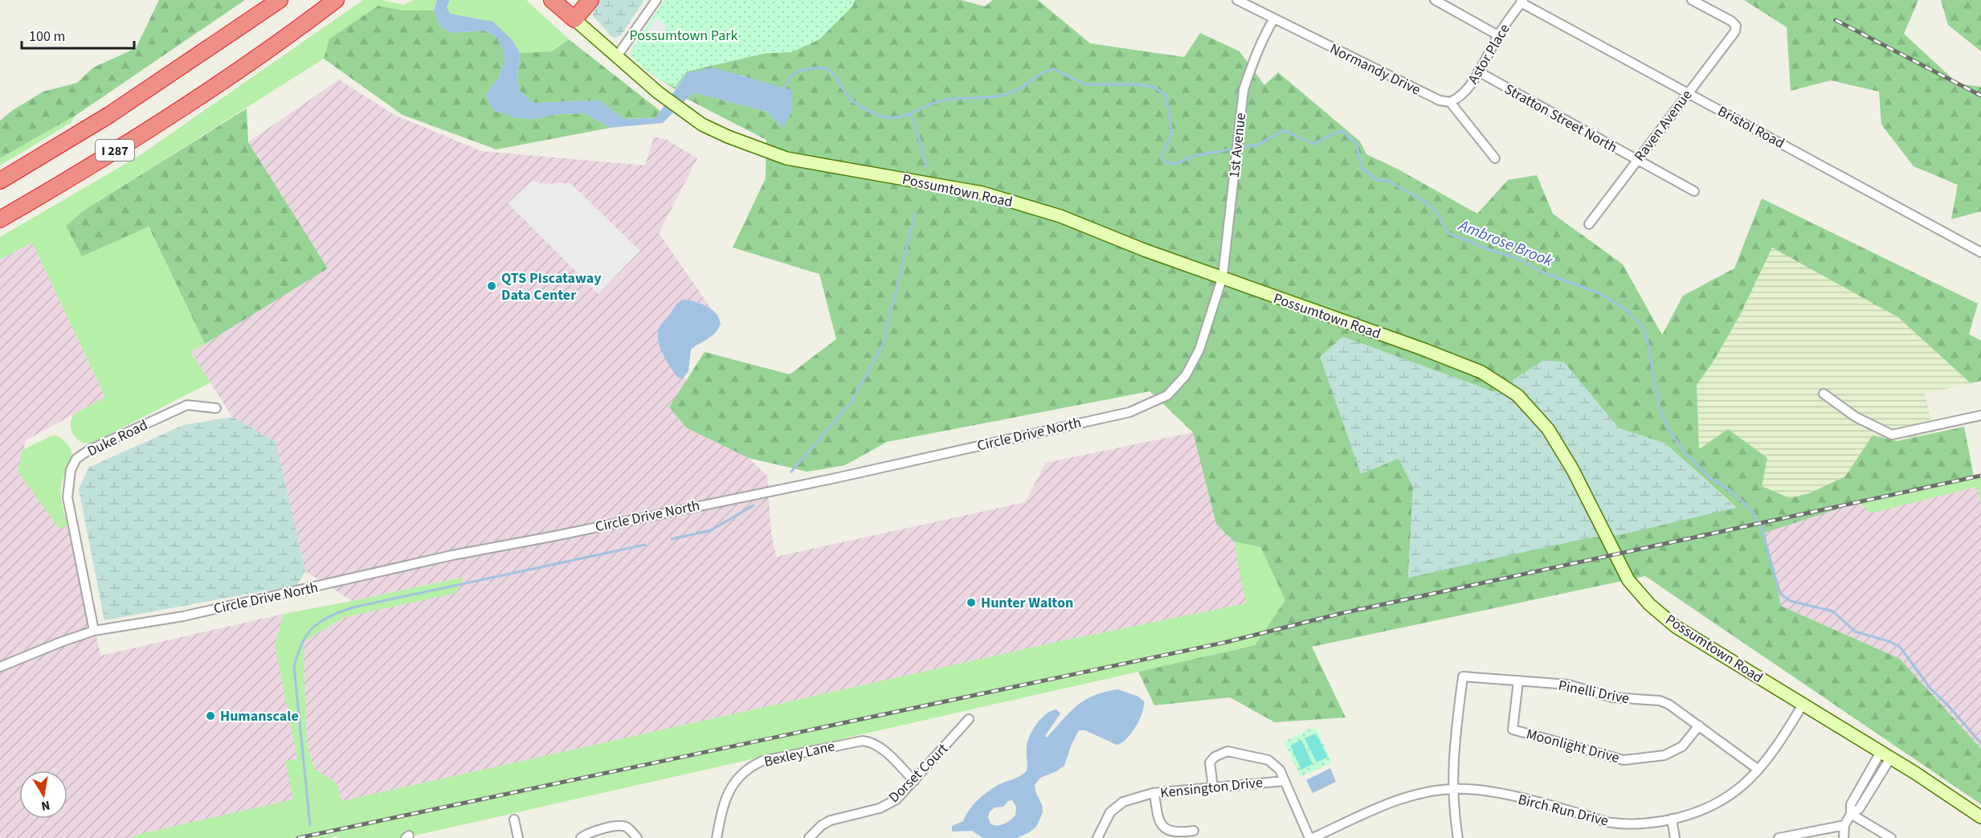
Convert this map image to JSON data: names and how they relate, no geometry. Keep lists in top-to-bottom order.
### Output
{
  "streets": {
    "highway": ["I 287", "Possumtown Road"],
    "street": [
      "Astor Place",
      "Normandy Drive",
      "Stratton Street North",
      "Raven Avenue",
      "Bristol Road",
      "1st Avenue",
      "Circle Drive North",
      "Duke Road",
      "Pinelli Drive",
      "Moonlight Drive",
      "Bexley Lane",
      "Dorset Court",
      "Kensington Drive",
      "Birch Run Drive"
    ]
  },
  "crossings": [
    ["Astor Place", "Normandy Drive"],
    ["Astor Place", "Stratton Street North"],
    ["Astor Place", "Bristol Road"],
    ["Normandy Drive", "1st Avenue"],
    ["Stratton Street North", "Raven Avenue"],
    ["Raven Avenue", "Bristol Road"],
    ["1st Avenue", "Possumtown Road"],
    ["1st Avenue", "Circle Drive North"],
    ["Possumtown Road", "Circle Drive North"],
    ["Possumtown Road", "Birch Run Drive"],
    ["Circle Drive North", "Duke Road"],
    ["Pinelli Drive", "Moonlight Drive"],
    ["Pinelli Drive", "Birch Run Drive"],
    ["Bexley Lane", "Dorset Court"]
  ],
  "water": ["Ambrose Brook"],
  "parks": ["Possumtown Park"],
  "places": ["QTS Piscataway Data Center", "Hunter Walton", "Humanscale"],
  "scale_bar": "100 m",
  "north": "bottom"
}
